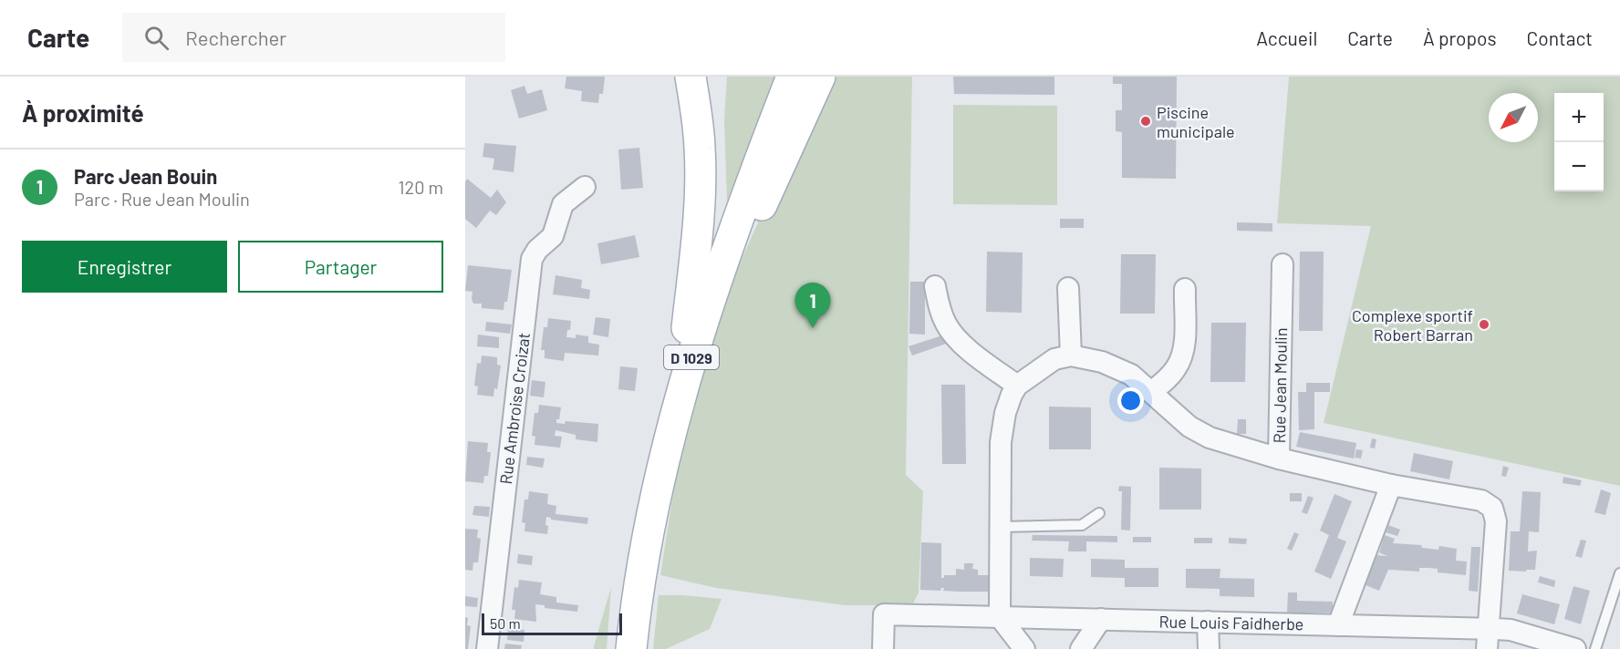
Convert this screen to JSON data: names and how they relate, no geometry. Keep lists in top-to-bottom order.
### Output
{
  "streets": {
    "main road": ["D 1029"],
    "street": ["Rue Jean Moulin", "Rue Ambroise Croizat", "Rue Louis Faidherbe"]
  },
  "places": ["Piscine municipale", "Complexe sportif Robert Barran"],
  "scale_bar": "50 m",
  "north": "bottom left",
  "page": {
    "header": "Carte",
    "search": "Rechercher",
    "nav": [
      "Accueil",
      "Carte",
      "À propos",
      "Contact"
    ],
    "heading": "À proximité",
    "map_buttons": ["+", "−"],
    "list": [
      {
        "mark": "1",
        "name": "Parc Jean Bouin",
        "note": "Parc · Rue Jean Moulin",
        "value": "120 m"
      }
    ],
    "buttons": ["Enregistrer", "Partager"],
    "pins": "1",
    "scale": "50 m"
  }
}
